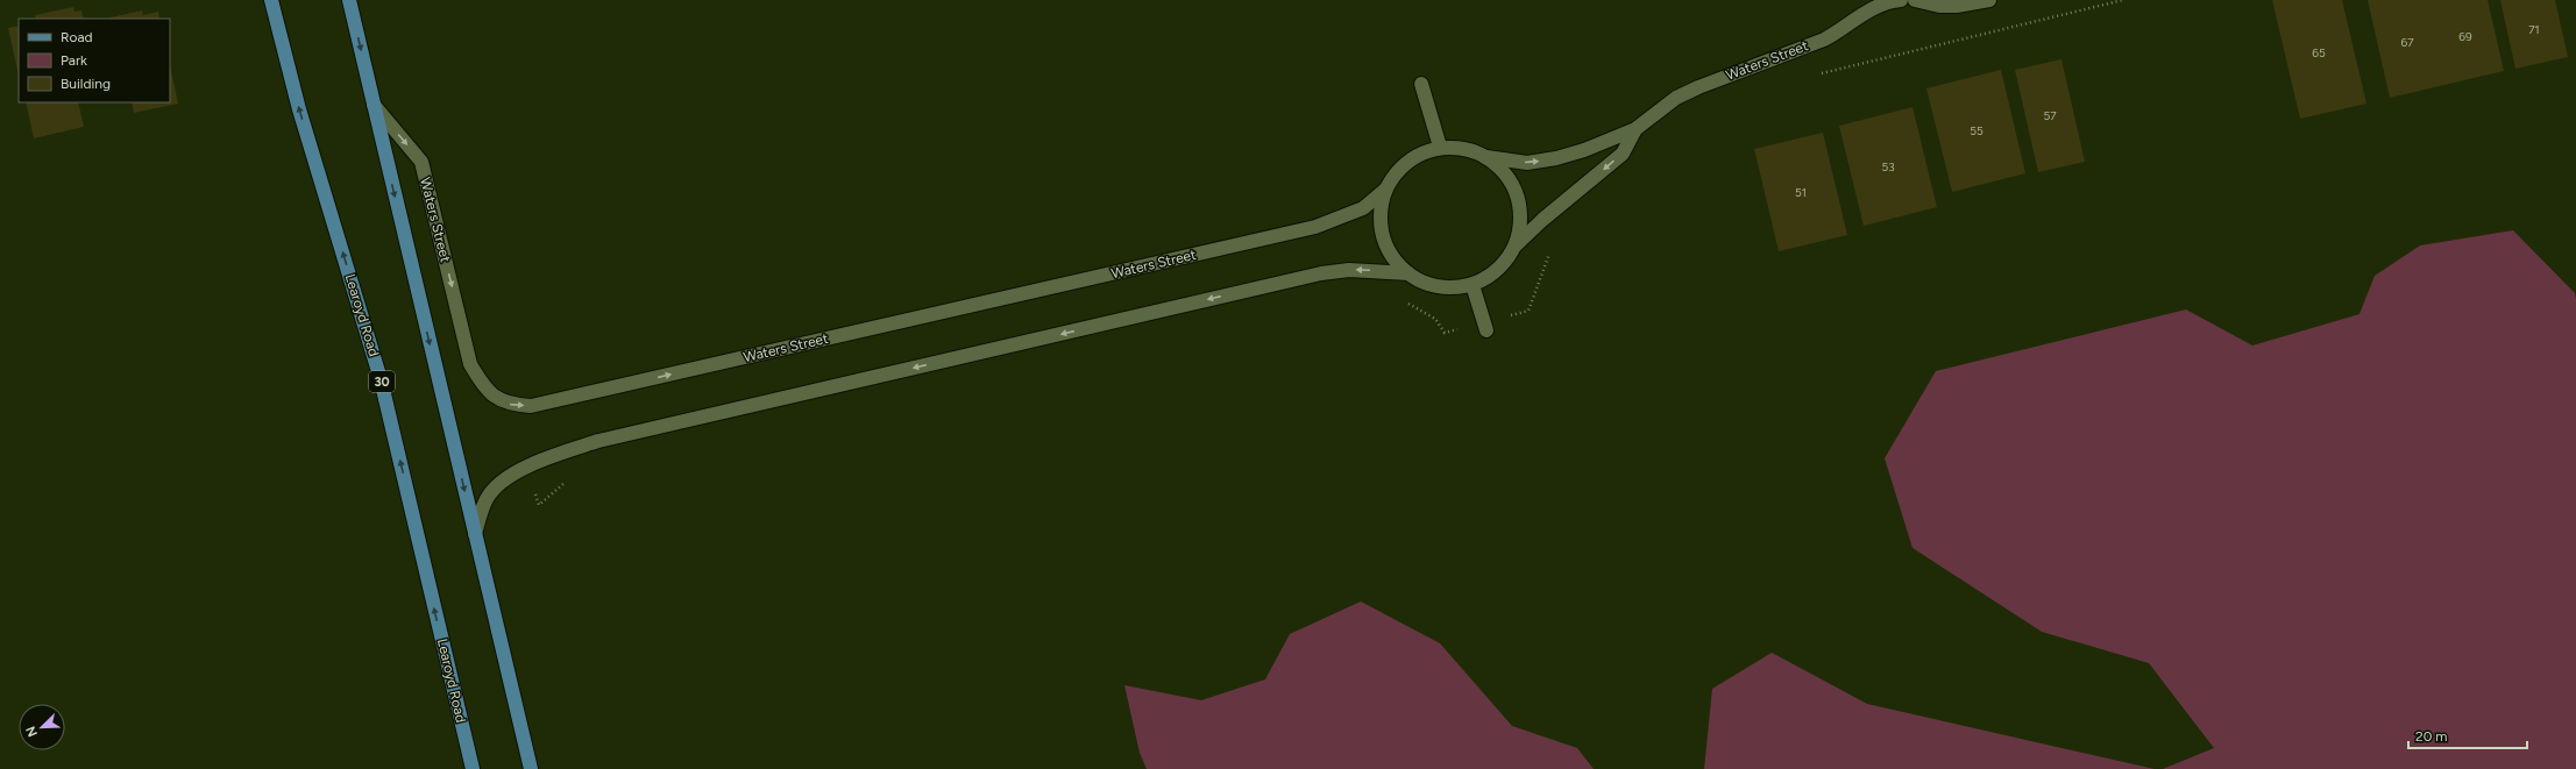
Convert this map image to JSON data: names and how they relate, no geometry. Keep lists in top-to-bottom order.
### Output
{
  "streets": {
    "main road": ["Learoyd Road", "30"],
    "street": ["Waters Street"]
  },
  "house_numbers": [
    "71",
    "69",
    "67",
    "65",
    "57",
    "55",
    "53",
    "51"
  ],
  "legend": ["Road", "Park", "Building"],
  "scale_bar": "20 m",
  "north": "bottom left"
}
